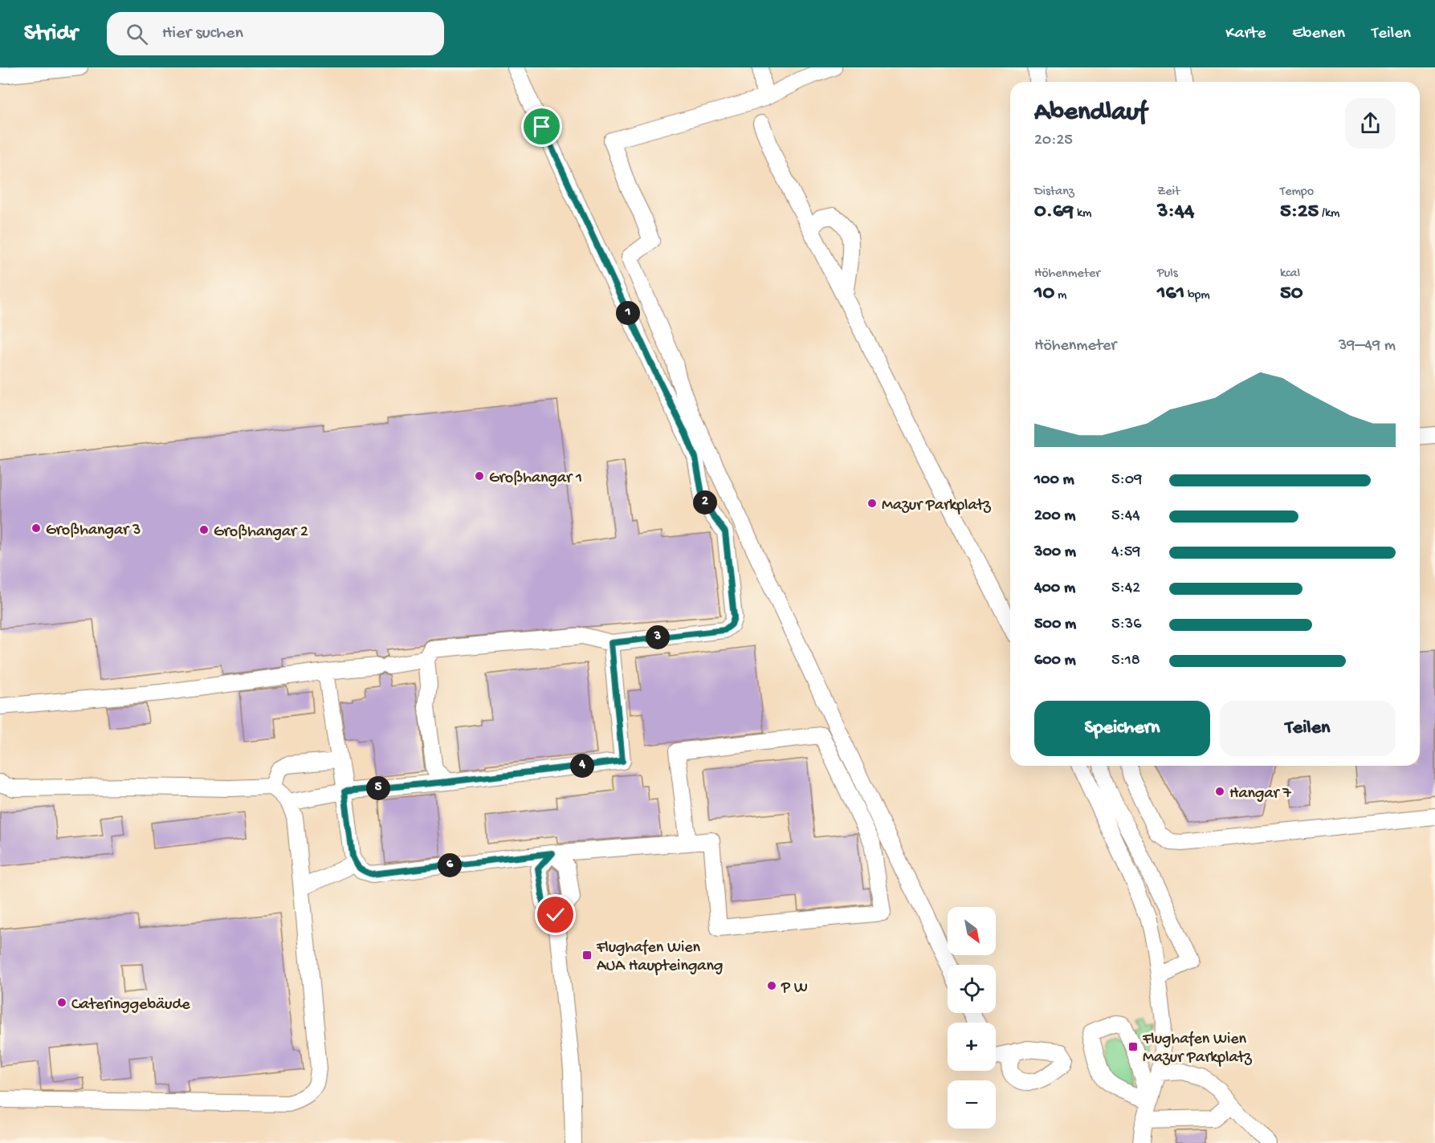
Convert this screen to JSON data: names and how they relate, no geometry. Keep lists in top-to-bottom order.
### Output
{
  "places": {
    "other": [
      "Großhangar 1",
      "Mazur Parkplatz",
      "Großhangar 3",
      "Großhangar 2",
      "Hangar 7",
      "P W",
      "Cateringgebäude"
    ],
    "transit": ["Flughafen Wien AUA Haupteingang", "Flughafen Wien Mazur Parkplatz"]
  },
  "north": "bottom right",
  "page": {
    "header": "Stridr",
    "search": "Hier suchen",
    "nav": ["Karte", "Ebenen", "Teilen"],
    "heading": ["Abendlauf", "20:25"],
    "stats": [
      ["Distanz", "0.69 km"],
      ["Zeit", "3:44"],
      ["Tempo", "5:25 /km"],
      ["Höhenmeter", "10 m"],
      ["Puls", "161 bpm"],
      ["kcal", "50"]
    ],
    "pins": [
      "1",
      "2",
      "3",
      "4",
      "5",
      "6"
    ],
    "chart": ["Höhenmeter", "39–49 m"],
    "list": [
      {
        "name": "100 m",
        "note": "5:09"
      },
      {
        "name": "200 m",
        "note": "5:44"
      },
      {
        "name": "300 m",
        "note": "4:59"
      },
      {
        "name": "400 m",
        "note": "5:42"
      },
      {
        "name": "500 m",
        "note": "5:36"
      },
      {
        "name": "600 m",
        "note": "5:18"
      }
    ],
    "buttons": ["Speichern", "Teilen"],
    "map_buttons": ["+", "−"]
  }
}
